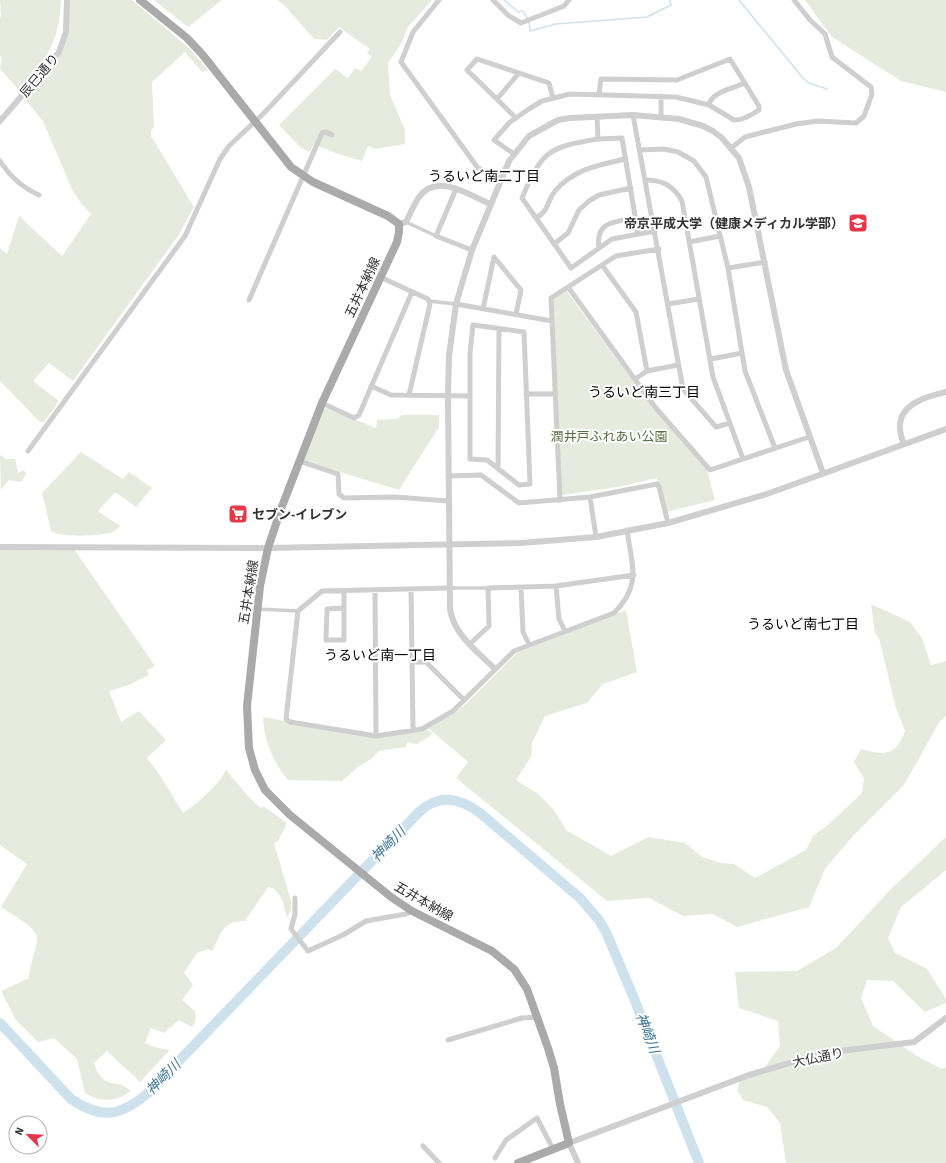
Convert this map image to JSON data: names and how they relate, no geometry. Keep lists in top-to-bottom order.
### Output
{
  "streets": {
    "main road": ["五井本納線"],
    "street": ["辰巳通り", "大仏通り"]
  },
  "crossings": [
    ["五井本納線", "大仏通り"]
  ],
  "districts": [
    "うるいど南二丁目",
    "うるいど南三丁目",
    "うるいど南七丁目",
    "うるいど南一丁目"
  ],
  "water": ["神崎川"],
  "parks": ["潤井戸ふれあい公園"],
  "places": {
    "school or university": ["帝京平成大学（健康メディカル学部）"],
    "supermarket": ["セブン-イレブン"]
  },
  "north": "top left"
}
